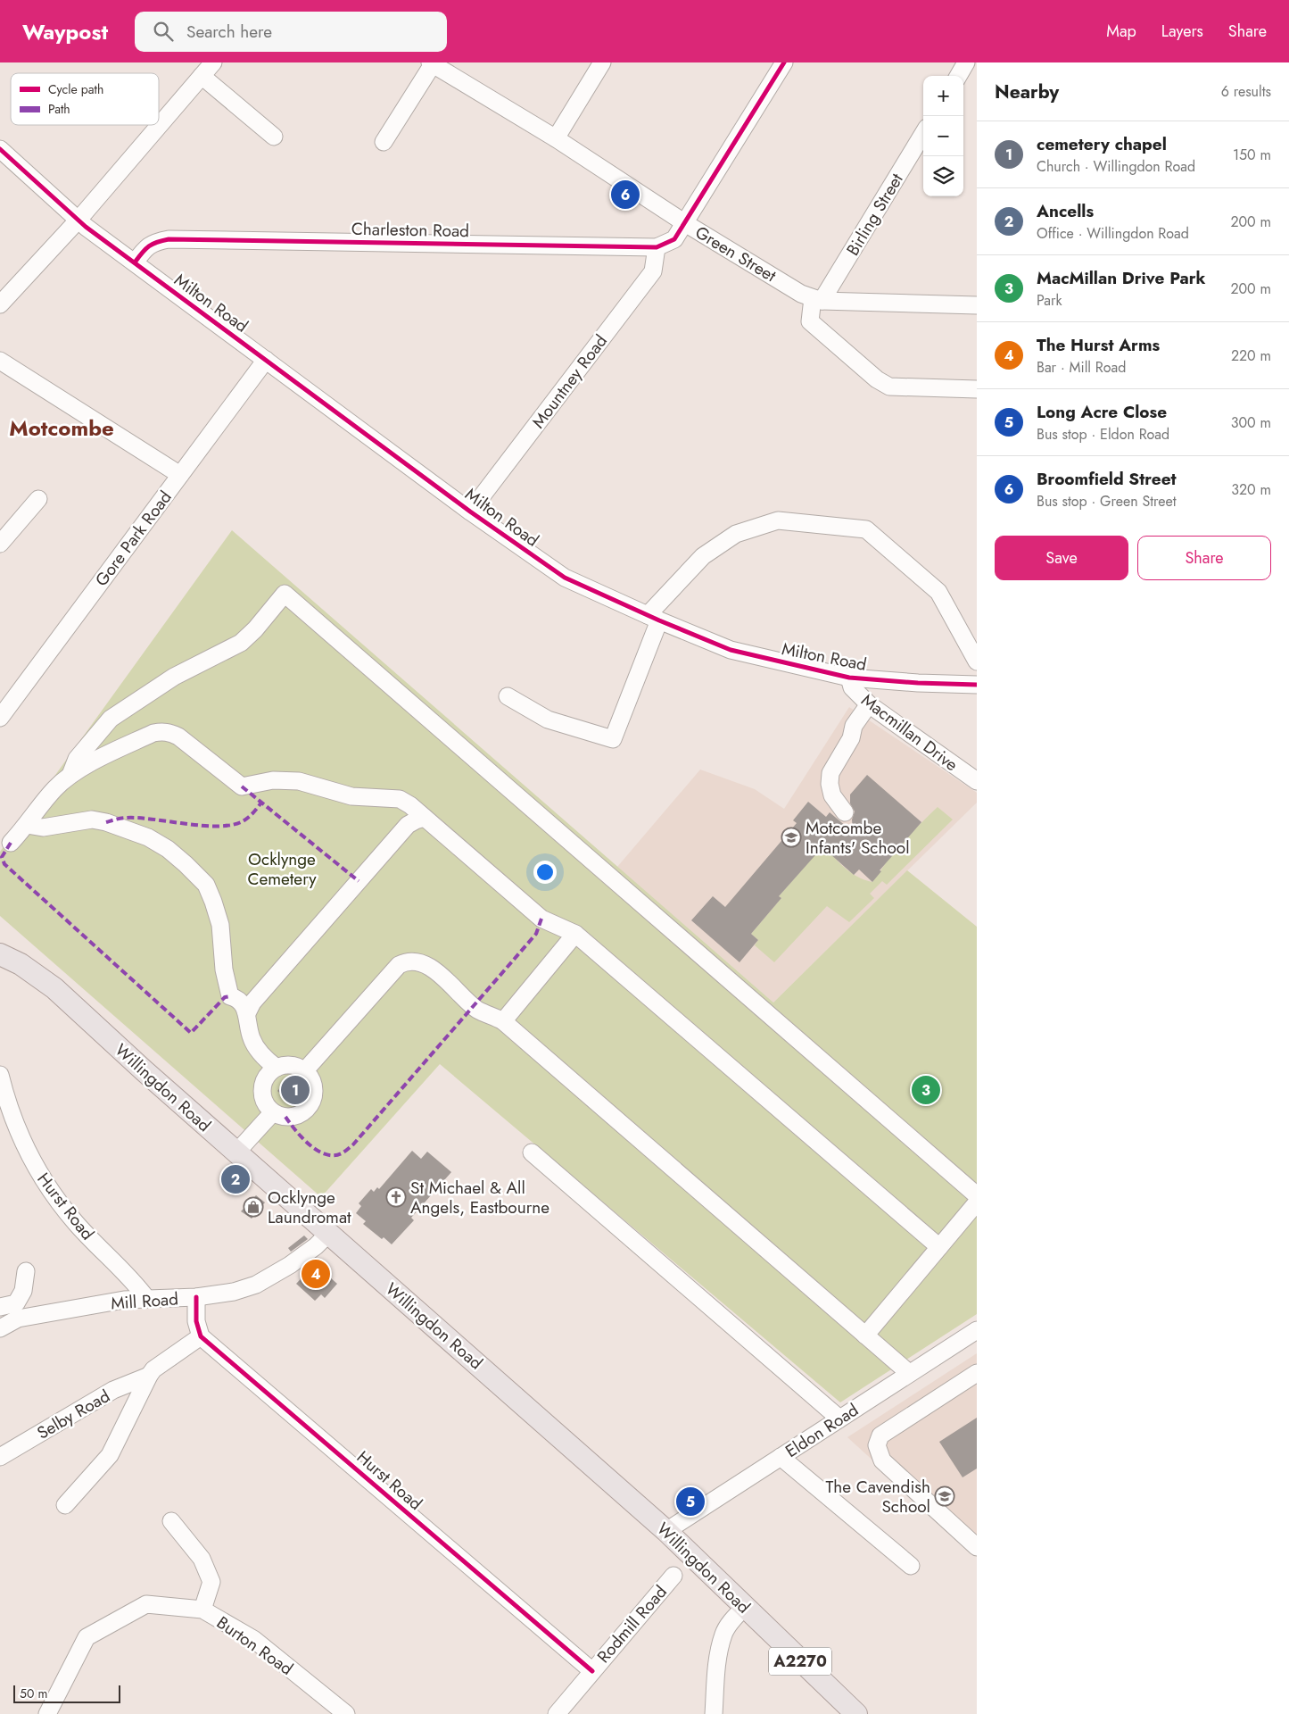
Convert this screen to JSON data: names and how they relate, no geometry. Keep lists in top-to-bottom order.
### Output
{
  "streets": {
    "main road": ["Willingdon Road", "A2270"],
    "street": [
      "Birling Street",
      "Charleston Road",
      "Green Street",
      "Milton Road",
      "Mountney Road",
      "Gore Park Road",
      "Macmillan Drive",
      "Hurst Road",
      "Mill Road",
      "Selby Road",
      "Eldon Road",
      "Rodmill Road",
      "Burton Road"
    ]
  },
  "crossings": [
    ["Birling Street", "Green Street"],
    ["Charleston Road", "Green Street"],
    ["Charleston Road", "Milton Road"],
    ["Charleston Road", "Mountney Road"],
    ["Milton Road", "Mountney Road"],
    ["Milton Road", "Gore Park Road"],
    ["Milton Road", "Macmillan Drive"],
    ["Willingdon Road", "Mill Road"],
    ["Willingdon Road", "Eldon Road"],
    ["Hurst Road", "Mill Road"],
    ["Hurst Road", "Selby Road"],
    ["Hurst Road", "Rodmill Road"]
  ],
  "districts": ["Motcombe"],
  "parks": ["Ocklynge Cemetery"],
  "places": {
    "school or university": ["Motcombe Infants' School", "The Cavendish School"],
    "church": ["St Michael & All Angels, Eastbourne"],
    "shop": ["Ocklynge Laundromat"]
  },
  "legend": ["Cycle path", "Path"],
  "scale_bar": "50 m",
  "page": {
    "header": "Waypost",
    "search": "Search here",
    "nav": ["Map", "Layers", "Share"],
    "heading": ["Nearby", "6 results"],
    "map_buttons": ["+", "−"],
    "list": [
      {
        "mark": "1",
        "name": "cemetery chapel",
        "note": "Church · Willingdon Road",
        "value": "150 m"
      },
      {
        "mark": "2",
        "name": "Ancells",
        "note": "Office · Willingdon Road",
        "value": "200 m"
      },
      {
        "mark": "3",
        "name": "MacMillan Drive Park",
        "note": "Park",
        "value": "200 m"
      },
      {
        "mark": "4",
        "name": "The Hurst Arms",
        "note": "Bar · Mill Road",
        "value": "220 m"
      },
      {
        "mark": "5",
        "name": "Long Acre Close",
        "note": "Bus stop · Eldon Road",
        "value": "300 m"
      },
      {
        "mark": "6",
        "name": "Broomfield Street",
        "note": "Bus stop · Green Street",
        "value": "320 m"
      }
    ],
    "pins": [
      "6",
      "1",
      "3",
      "2",
      "4",
      "5"
    ],
    "buttons": ["Save", "Share"],
    "scale": "50 m"
  }
}
